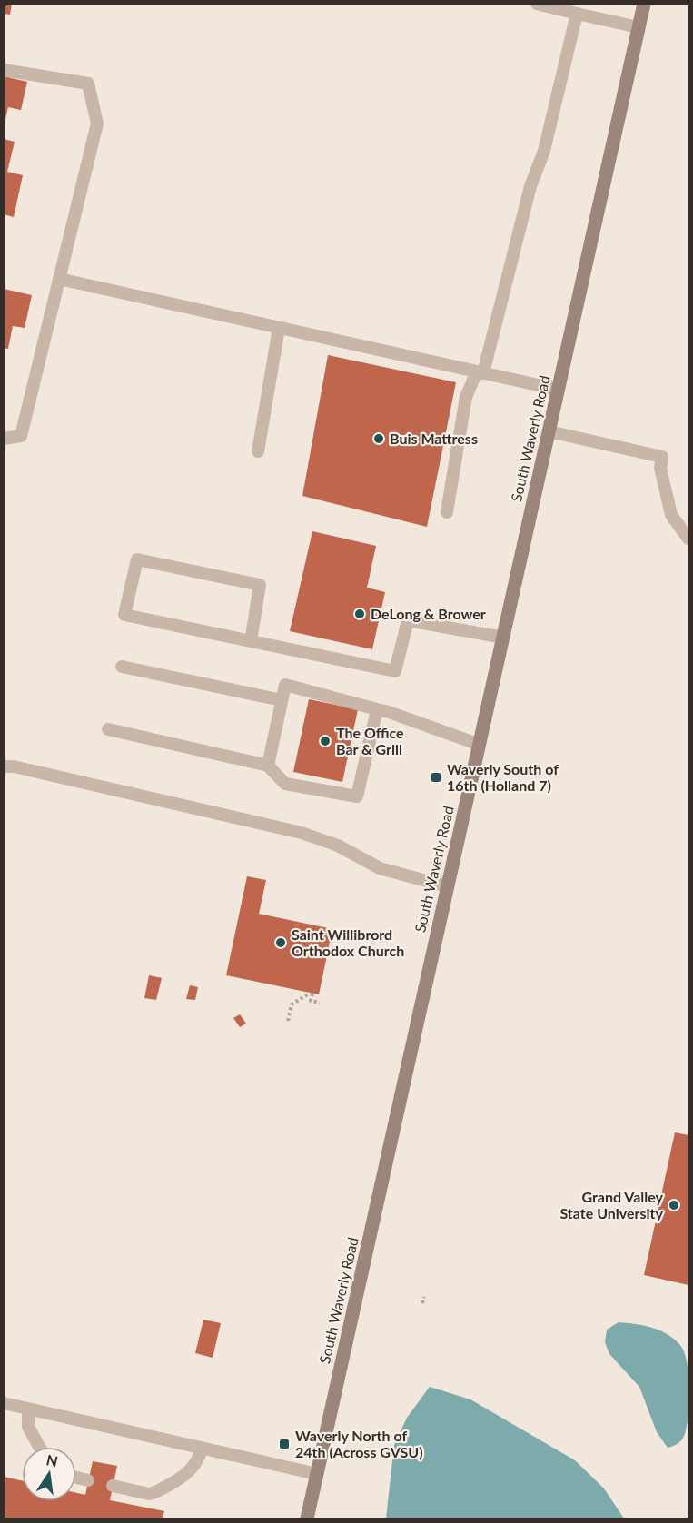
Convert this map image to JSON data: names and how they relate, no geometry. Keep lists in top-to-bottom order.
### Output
{
  "streets": {
    "main road": ["South Waverly Road"]
  },
  "places": {
    "other": [
      "Buis Mattress",
      "DeLong & Brower",
      "The Office Bar & Grill",
      "Saint Willibrord Orthodox Church",
      "Grand Valley State University"
    ],
    "transit": ["Waverly South of 16th (Holland 7)", "Waverly North of 24th (Across GVSU)"]
  },
  "north": "top"
}
